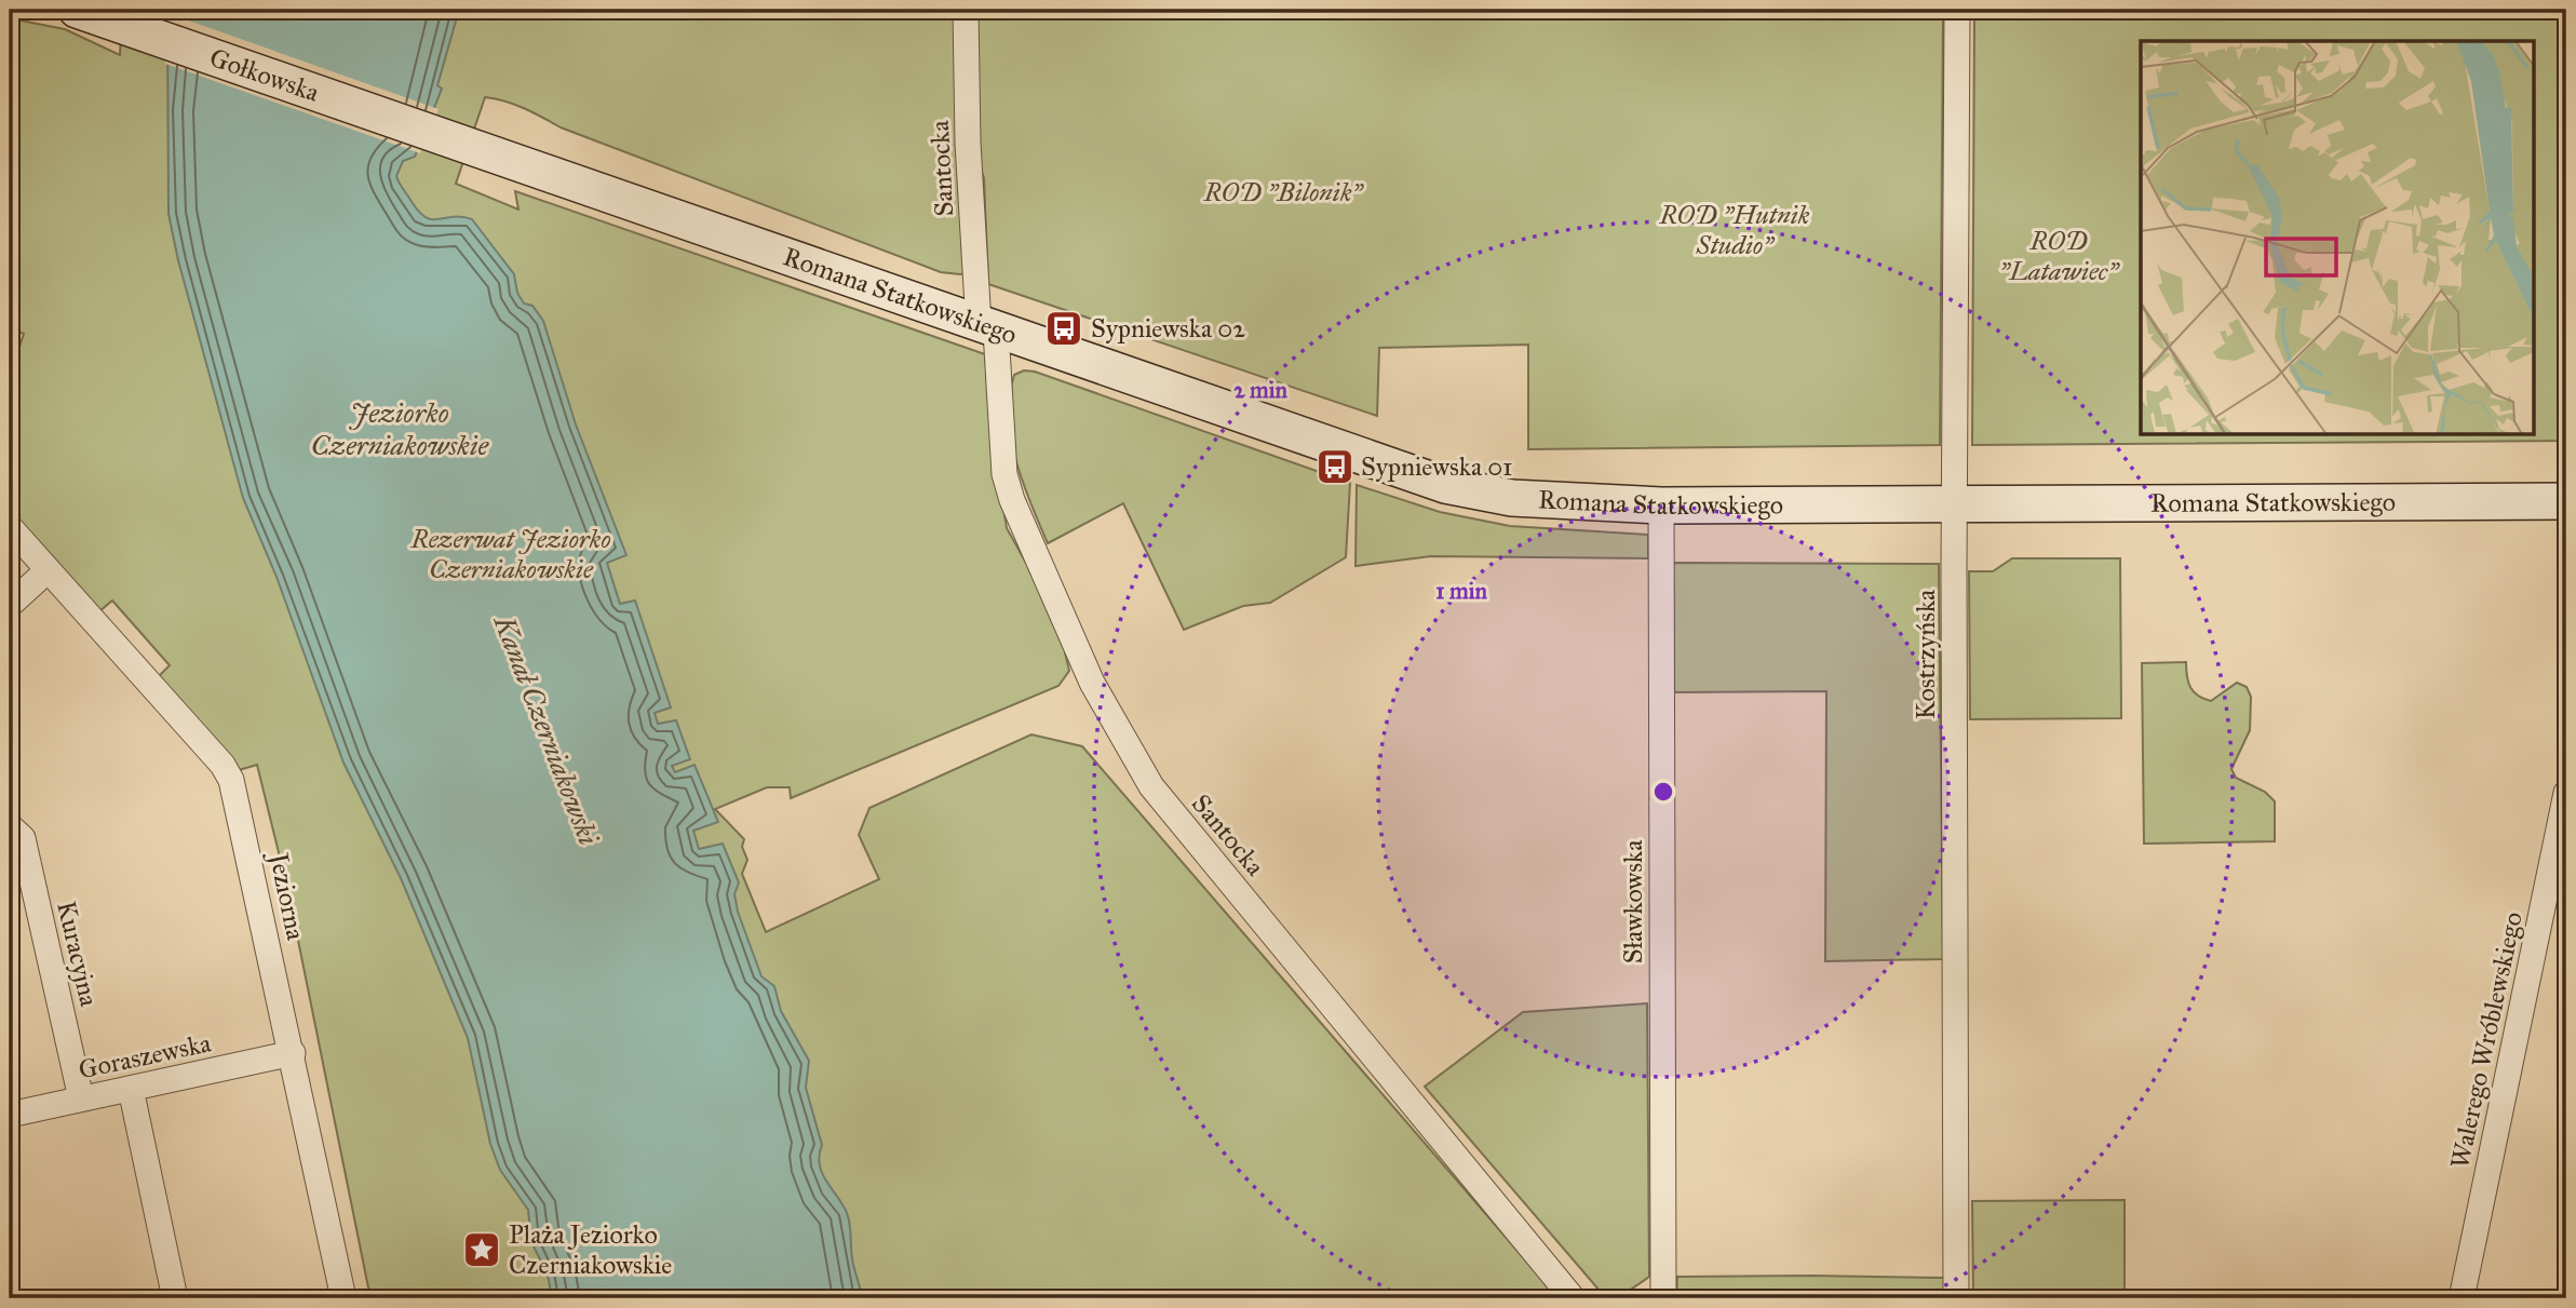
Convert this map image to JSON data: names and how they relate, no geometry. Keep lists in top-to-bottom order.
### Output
{
  "streets": {
    "street": [
      "Gołkowska",
      "Santocka",
      "Romana Statkowskiego",
      "Kostrzyńska",
      "Jeziorna",
      "Sławkowska",
      "Kuracyjna",
      "Walerego Wróblewskiego",
      "Goraszewska"
    ]
  },
  "crossings": [
    ["Gołkowska", "Romana Statkowskiego"],
    ["Santocka", "Romana Statkowskiego"],
    ["Romana Statkowskiego", "Kostrzyńska"],
    ["Romana Statkowskiego", "Sławkowska"],
    ["Jeziorna", "Goraszewska"],
    ["Kuracyjna", "Goraszewska"]
  ],
  "water": ["Jeziorko Czerniakowskie", "Kanał Czerniakowski"],
  "parks": [
    "ROD \"Bilonik\"",
    "ROD \"Hutnik Studio\"",
    "ROD \"Latawiec\"",
    "Rezerwat Jeziorko Czerniakowskie"
  ],
  "places": {
    "bus stop": ["Sypniewska 02", "Sypniewska 01"],
    "place": ["Plaża Jeziorko Czerniakowskie"]
  },
  "rings": ["2 min", "1 min"]
}
